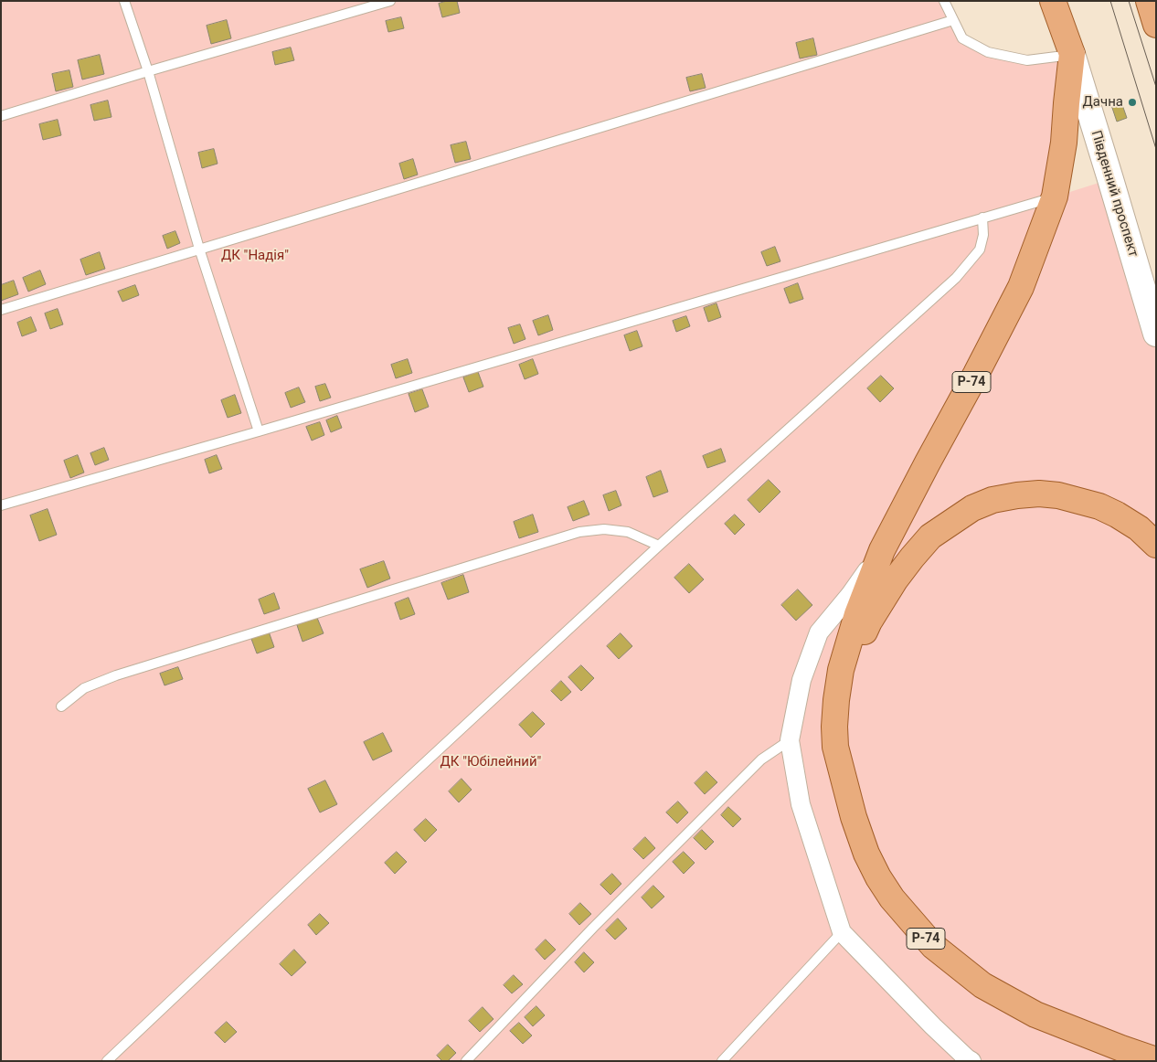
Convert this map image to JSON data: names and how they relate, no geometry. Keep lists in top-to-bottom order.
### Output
{
  "streets": {
    "main road": ["Південний проспект", "Р-74"]
  },
  "crossings": [
    ["Південний проспект", "Р-74"]
  ],
  "parks": ["ДК \"Надія\"", "ДК \"Юбілейний\""],
  "places": ["Дачна"]
}
